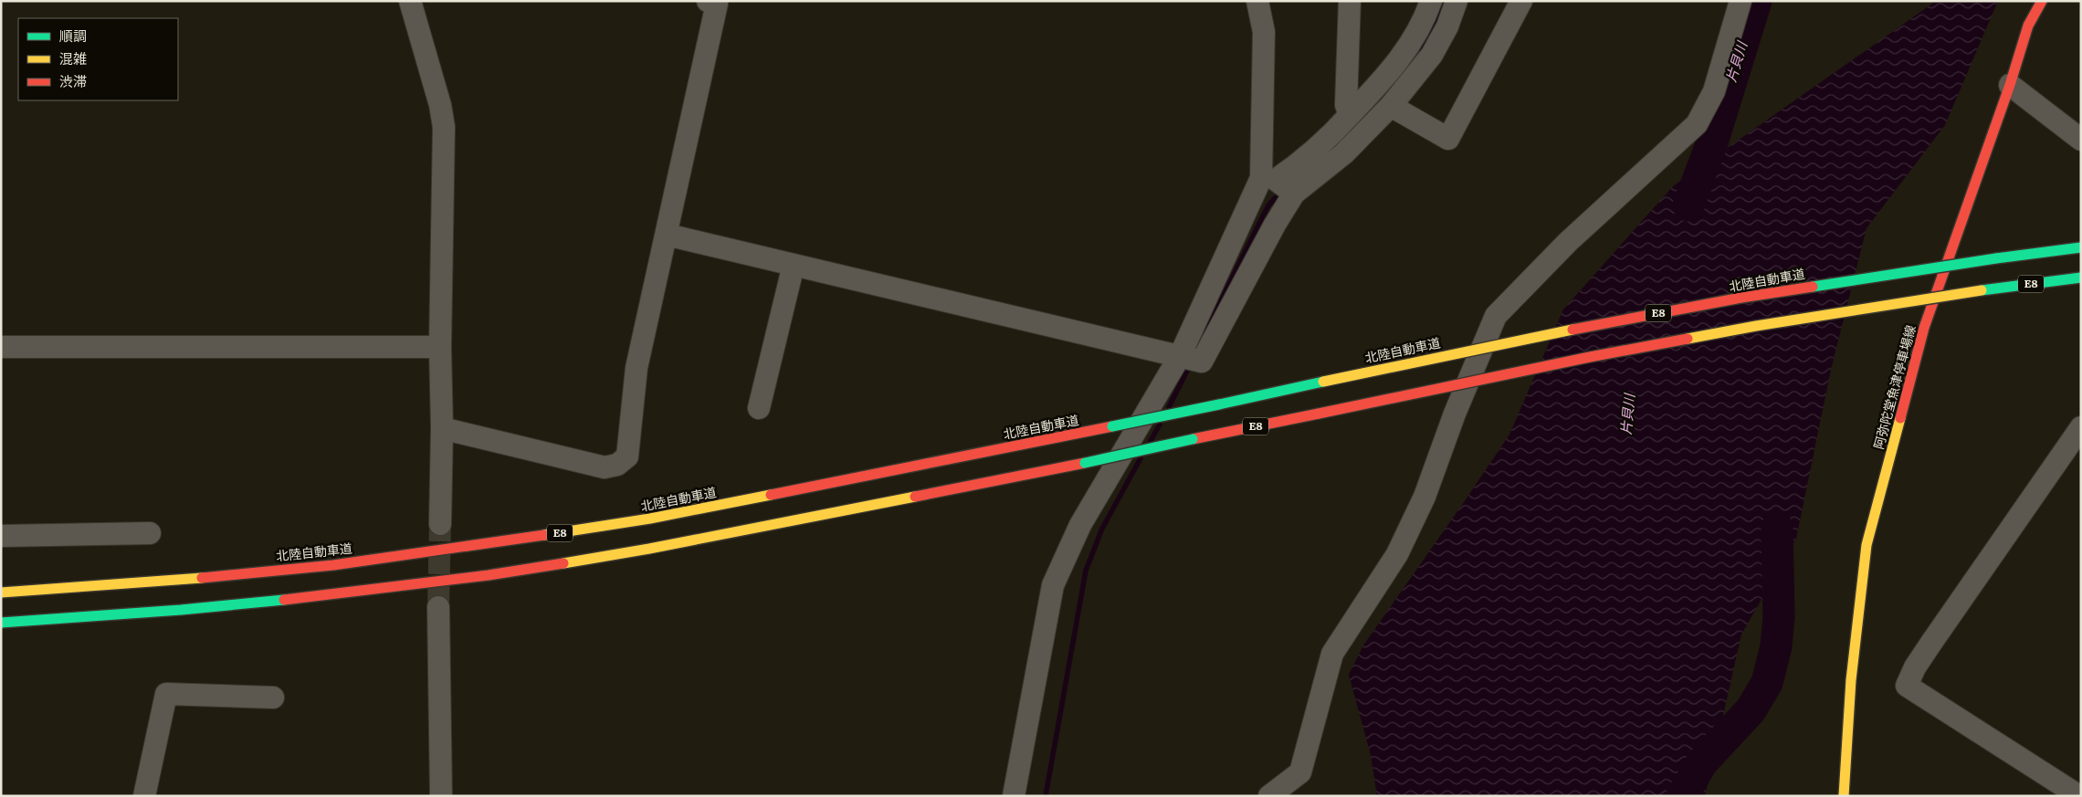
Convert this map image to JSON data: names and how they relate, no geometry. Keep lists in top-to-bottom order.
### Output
{
  "streets": {
    "main road": ["北陸自動車道", "E8", "阿弥陀堂魚津停車場線"]
  },
  "water": ["片貝川"],
  "legend": ["順調", "混雑", "渋滞"]
}
